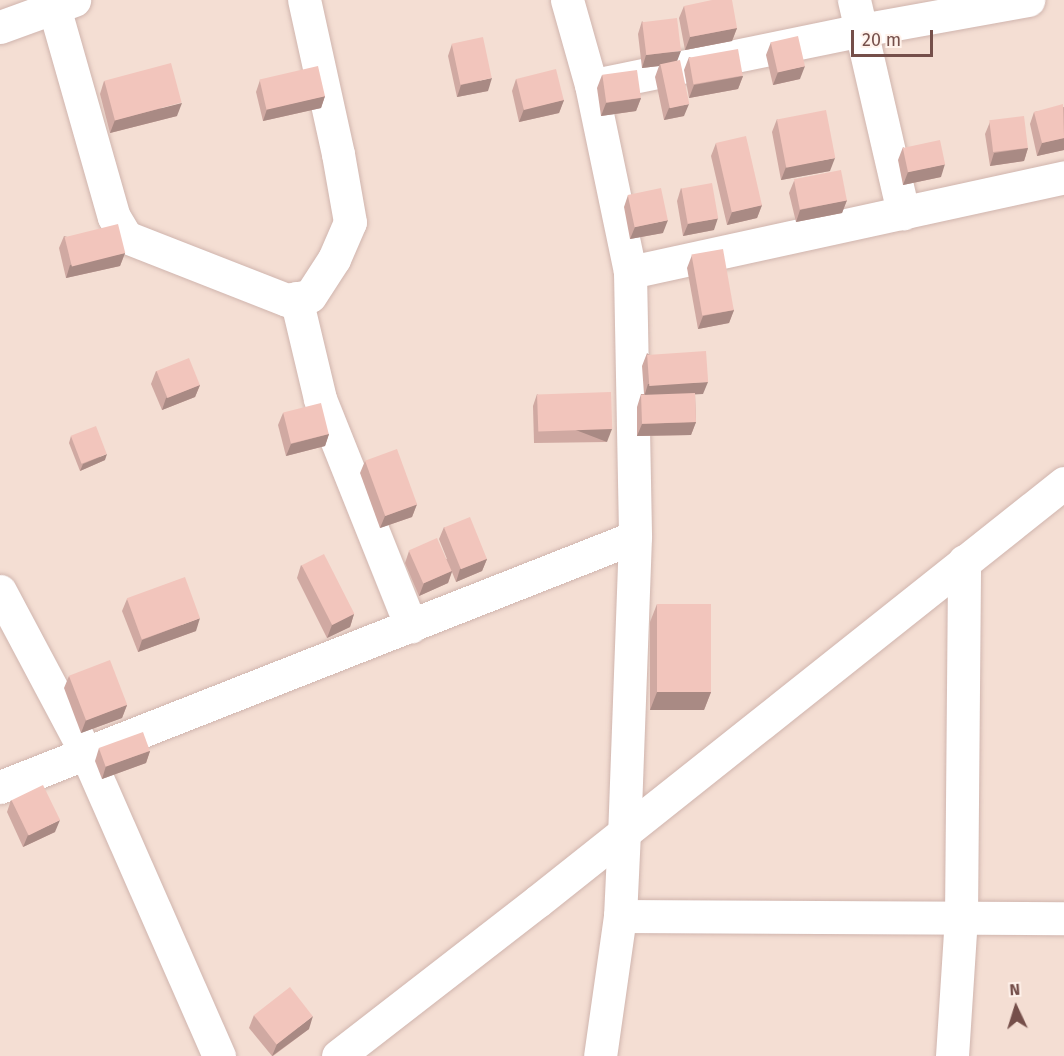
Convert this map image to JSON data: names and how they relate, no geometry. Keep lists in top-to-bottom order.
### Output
{
  "scale_bar": "20 m",
  "north": "top"
}
